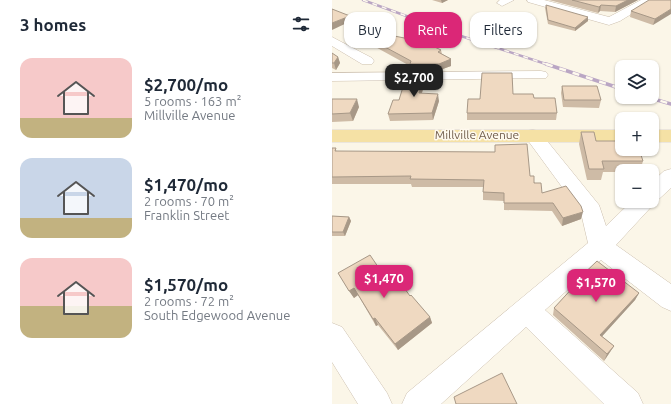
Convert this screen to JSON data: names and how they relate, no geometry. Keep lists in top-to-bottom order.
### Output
{
  "streets": {
    "main road": ["Millville Avenue"]
  },
  "page": {
    "heading": "3 homes",
    "chip": ["Buy", "Rent", "Filters"],
    "list": [
      {
        "name": "$2,700/mo",
        "note": "5 rooms · 163 m² · Millville Avenue"
      },
      {
        "name": "$1,470/mo",
        "note": "2 rooms · 70 m² · Franklin Street"
      },
      {
        "name": "$1,570/mo",
        "note": "2 rooms · 72 m² · South Edgewood Avenue"
      }
    ],
    "map_buttons": ["+", "−"],
    "price": ["$2,700", "$1,470", "$1,570"]
  }
}
